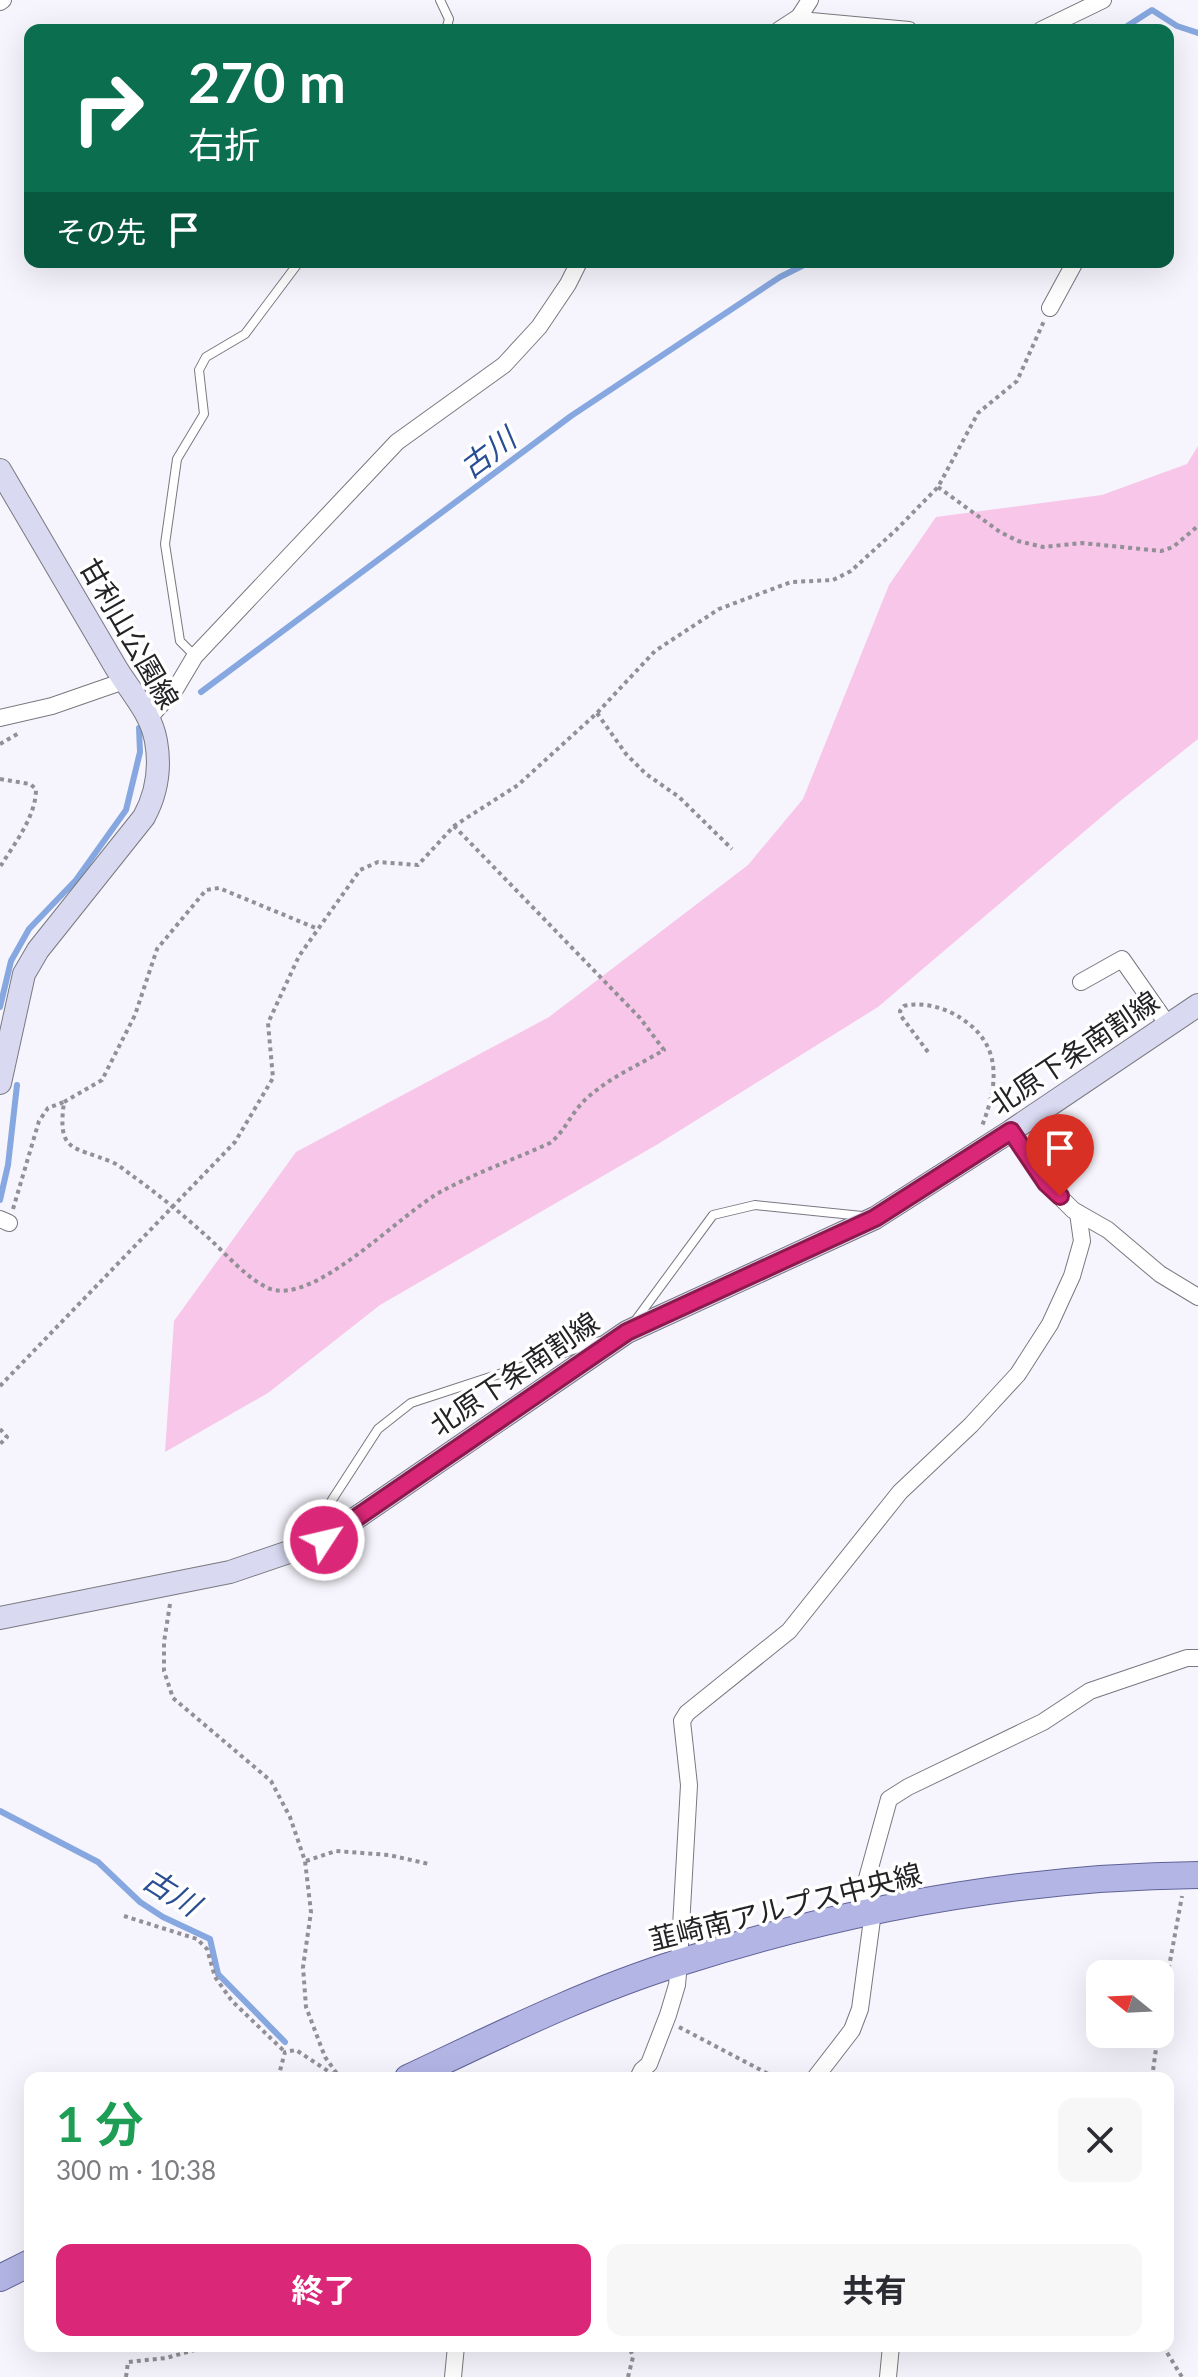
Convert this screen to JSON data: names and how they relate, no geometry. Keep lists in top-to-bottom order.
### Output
{
  "streets": {
    "main road": ["甘利山公園線", "北原下条南割線", "韮崎南アルプス中央線"]
  },
  "water": ["古川"],
  "north": "left",
  "page": {
    "turn": ["270 m", "右折"],
    "then": "その先",
    "heading": ["1 分", "300 m · 10:38"],
    "buttons": ["終了", "共有"]
  }
}
